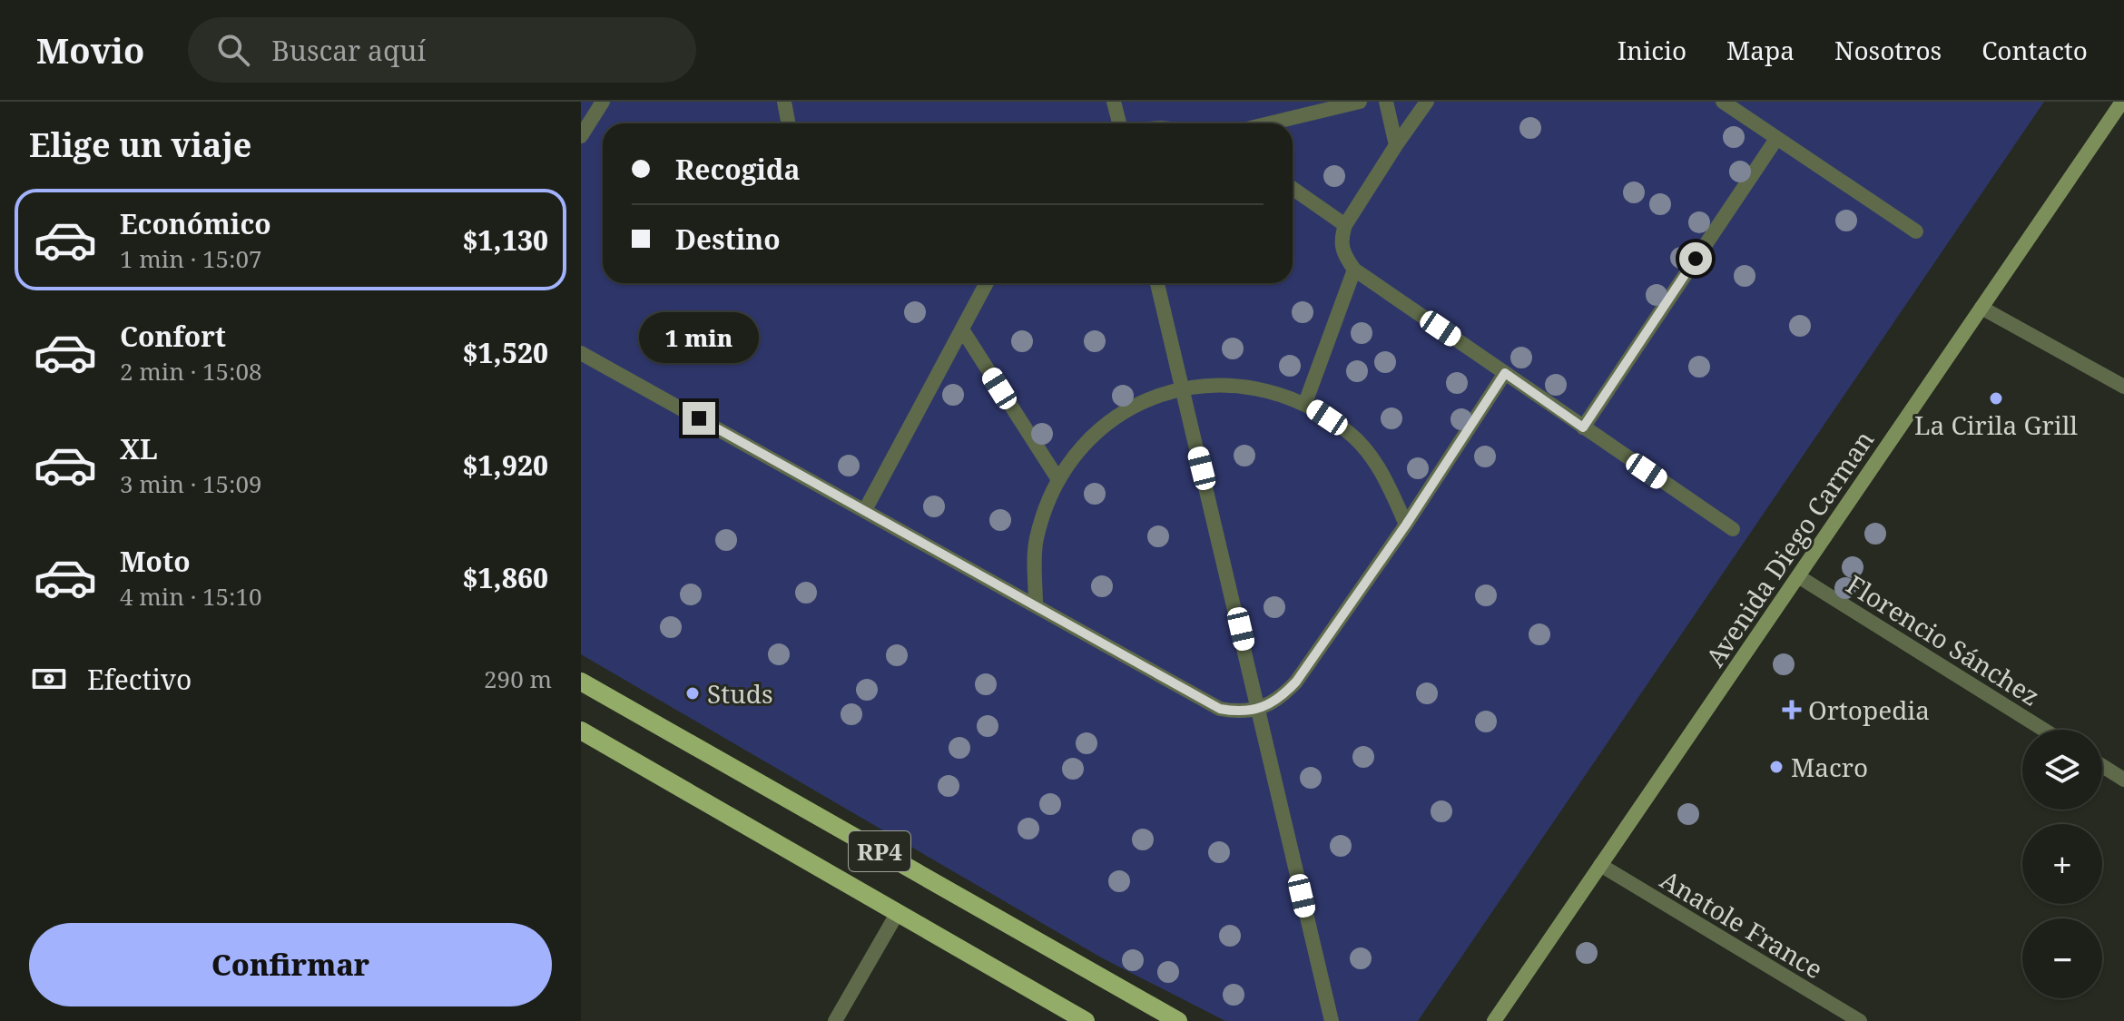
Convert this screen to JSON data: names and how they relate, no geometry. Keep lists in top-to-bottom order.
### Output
{
  "streets": {
    "main road": ["Avenida Diego Carman", "RP4"],
    "street": ["Florencio Sánchez", "Anatole France"]
  },
  "crossings": [
    ["Avenida Diego Carman", "Florencio Sánchez"],
    ["Avenida Diego Carman", "Anatole France"]
  ],
  "places": {
    "other": ["La Cirila Grill", "Studs", "Macro"],
    "health": ["Ortopedia"]
  },
  "page": {
    "header": "Movio",
    "search": "Buscar aquí",
    "nav": [
      "Inicio",
      "Mapa",
      "Nosotros",
      "Contacto"
    ],
    "heading": "Elige un viaje",
    "banner": ["Recogida", "Destino"],
    "list": [
      {
        "name": "Económico",
        "note": "1 min · 15:07",
        "value": "$1,130"
      },
      {
        "name": "Confort",
        "note": "2 min · 15:08",
        "value": "$1,520"
      },
      {
        "name": "XL",
        "note": "3 min · 15:09",
        "value": "$1,920"
      },
      {
        "name": "Moto",
        "note": "4 min · 15:10",
        "value": "$1,860"
      }
    ],
    "bubble": "1 min",
    "pay": ["Efectivo", "290 m"],
    "map_buttons": ["+", "−"],
    "buttons": "Confirmar"
  }
}
